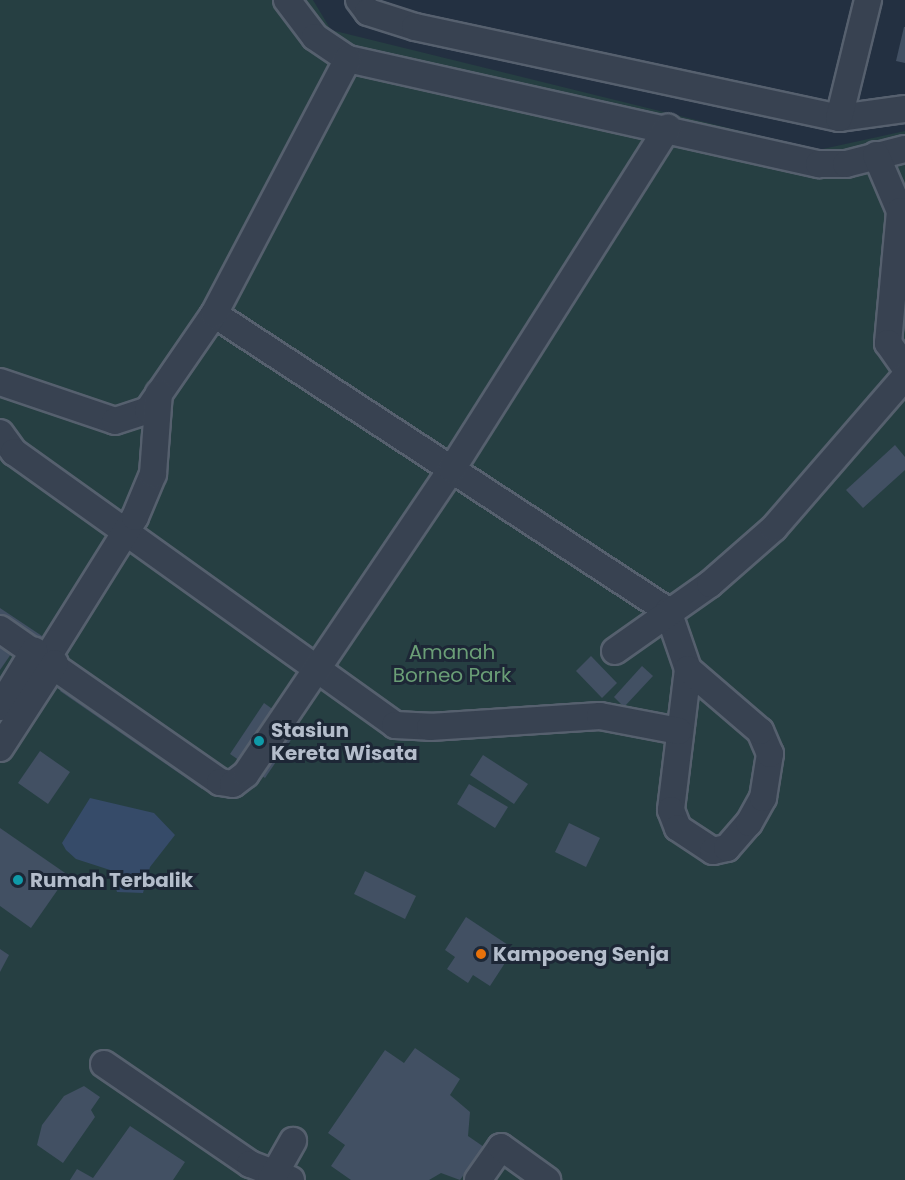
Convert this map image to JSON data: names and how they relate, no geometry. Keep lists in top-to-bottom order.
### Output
{
  "parks": ["Amanah Borneo Park"],
  "places": ["Stasiun Kereta Wisata", "Rumah Terbalik", "Kampoeng Senja"]
}
